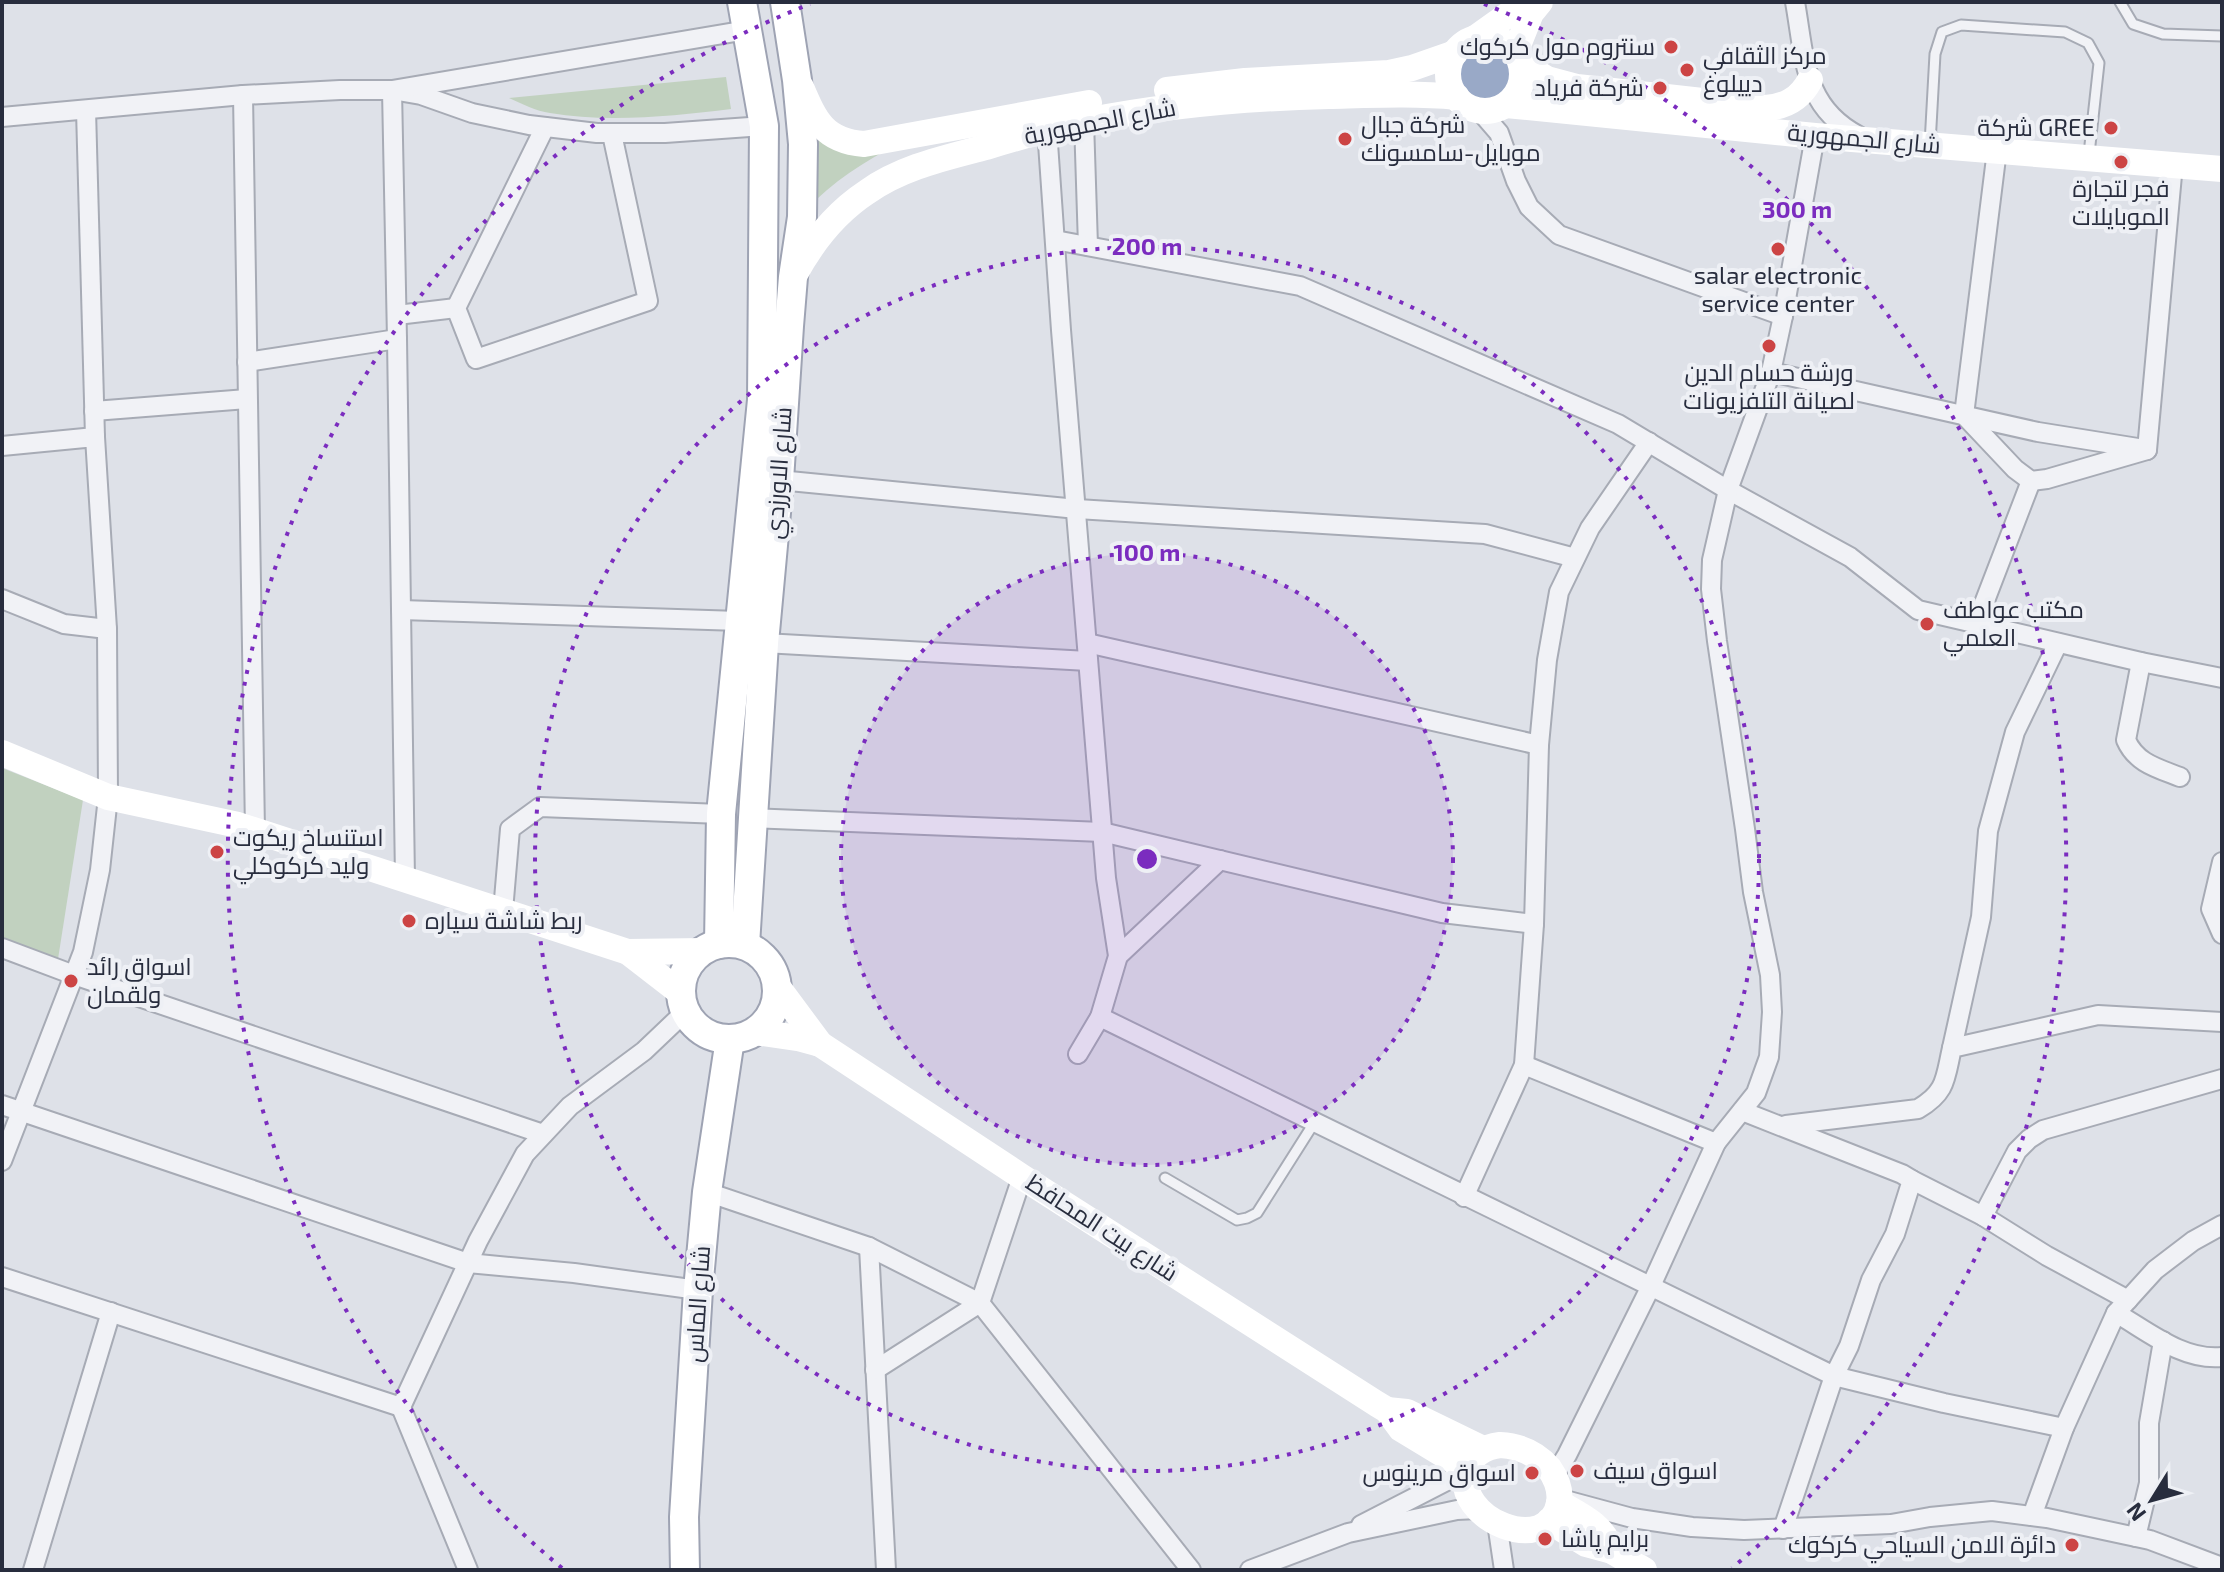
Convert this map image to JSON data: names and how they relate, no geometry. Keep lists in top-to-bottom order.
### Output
{
  "streets": {
    "main road": ["شارع الاورزدي", "شارع الماس"],
    "street": ["شارع الجمهورية", "شارع بيت المحافظ"]
  },
  "crossings": [
    ["شارع الجمهورية", "شارع الاورزدي"],
    ["شارع الاورزدي", "شارع بيت المحافظ"],
    ["شارع الاورزدي", "شارع الماس"],
    ["شارع بيت المحافظ", "شارع الماس"]
  ],
  "places": [
    "سنتروم مول كركوك",
    "مركز الثقافي دييلوغ",
    "شركة فرياد",
    "شركة GREE",
    "شركة جبال موبايل-سامسونك",
    "فجر لتجارة الموبايلات",
    "salar electronic service center",
    "ورشة حسام الدين لصيانة التلفزيونات",
    "مكتب عواطف العلمي",
    "استنساخ ريكوت وليد كركوكلي",
    "ربط شاشة سياره",
    "اسواق رائد ولقمان",
    "اسواق سيف",
    "اسواق مرينوس",
    "برایم پاشا",
    "دائرة الامن السياحي كركوك"
  ],
  "north": "bottom left",
  "rings": ["300 m", "200 m", "100 m"]
}
